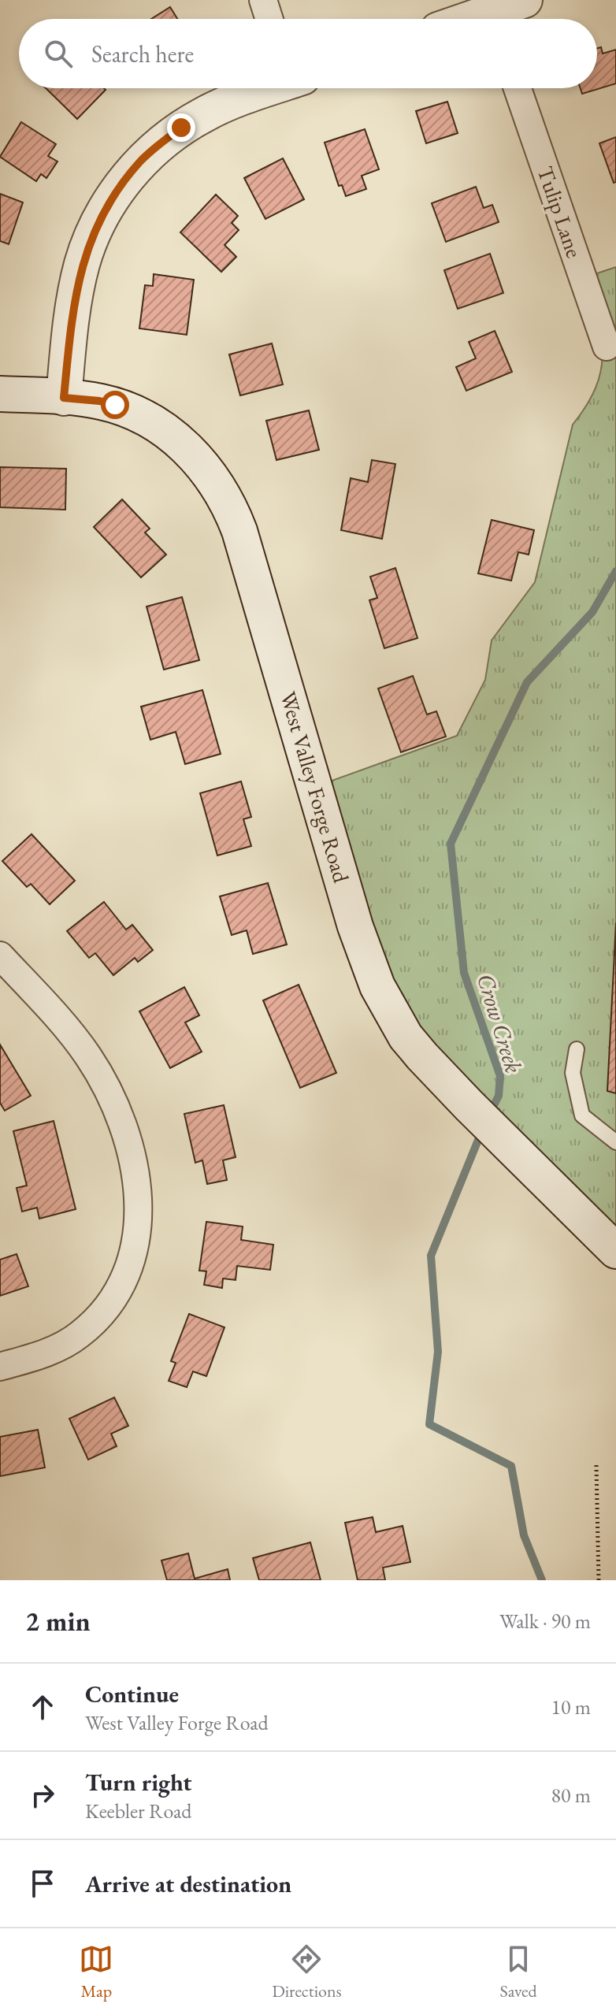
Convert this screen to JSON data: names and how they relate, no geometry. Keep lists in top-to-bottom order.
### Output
{
  "streets": {
    "main road": ["West Valley Forge Road"],
    "street": ["Tulip Lane"]
  },
  "water": ["Crow Creek"],
  "page": {
    "search": "Search here",
    "heading": ["2 min", "Walk · 90 m"],
    "list": [
      ["Continue", "West Valley Forge Road", "10 m"],
      ["Turn right", "Keebler Road", "80 m"],
      "Arrive at destination"
    ],
    "nav": ["Map", "Directions", "Saved"]
  }
}
